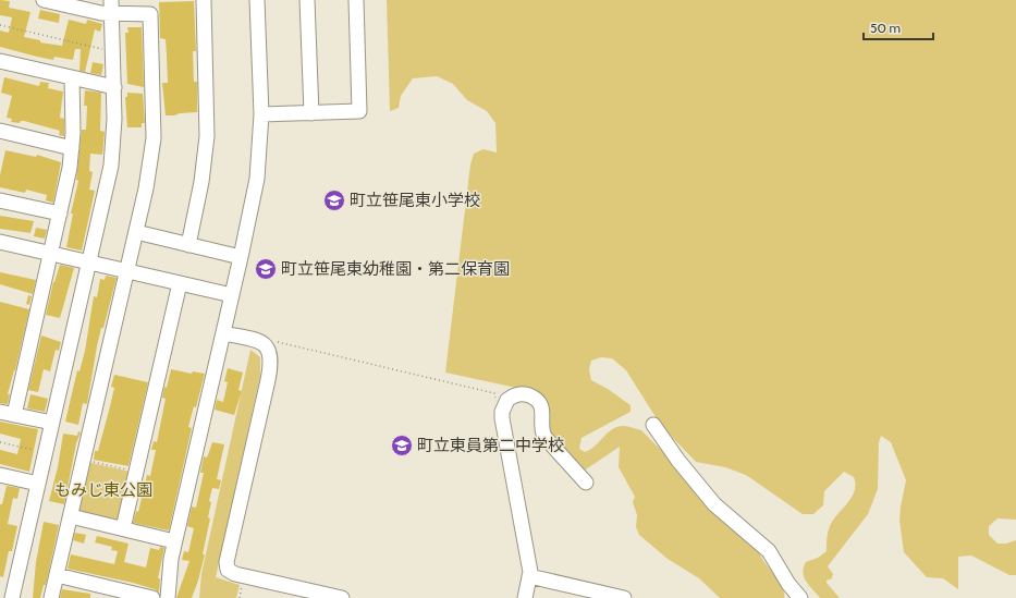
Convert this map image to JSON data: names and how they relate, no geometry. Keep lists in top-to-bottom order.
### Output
{
  "parks": ["もみじ東公園"],
  "places": {
    "school or university": ["町立笹尾東小学校", "町立笹尾東幼稚園・第二保育園", "町立東員第二中学校"]
  },
  "scale_bar": "50 m"
}
